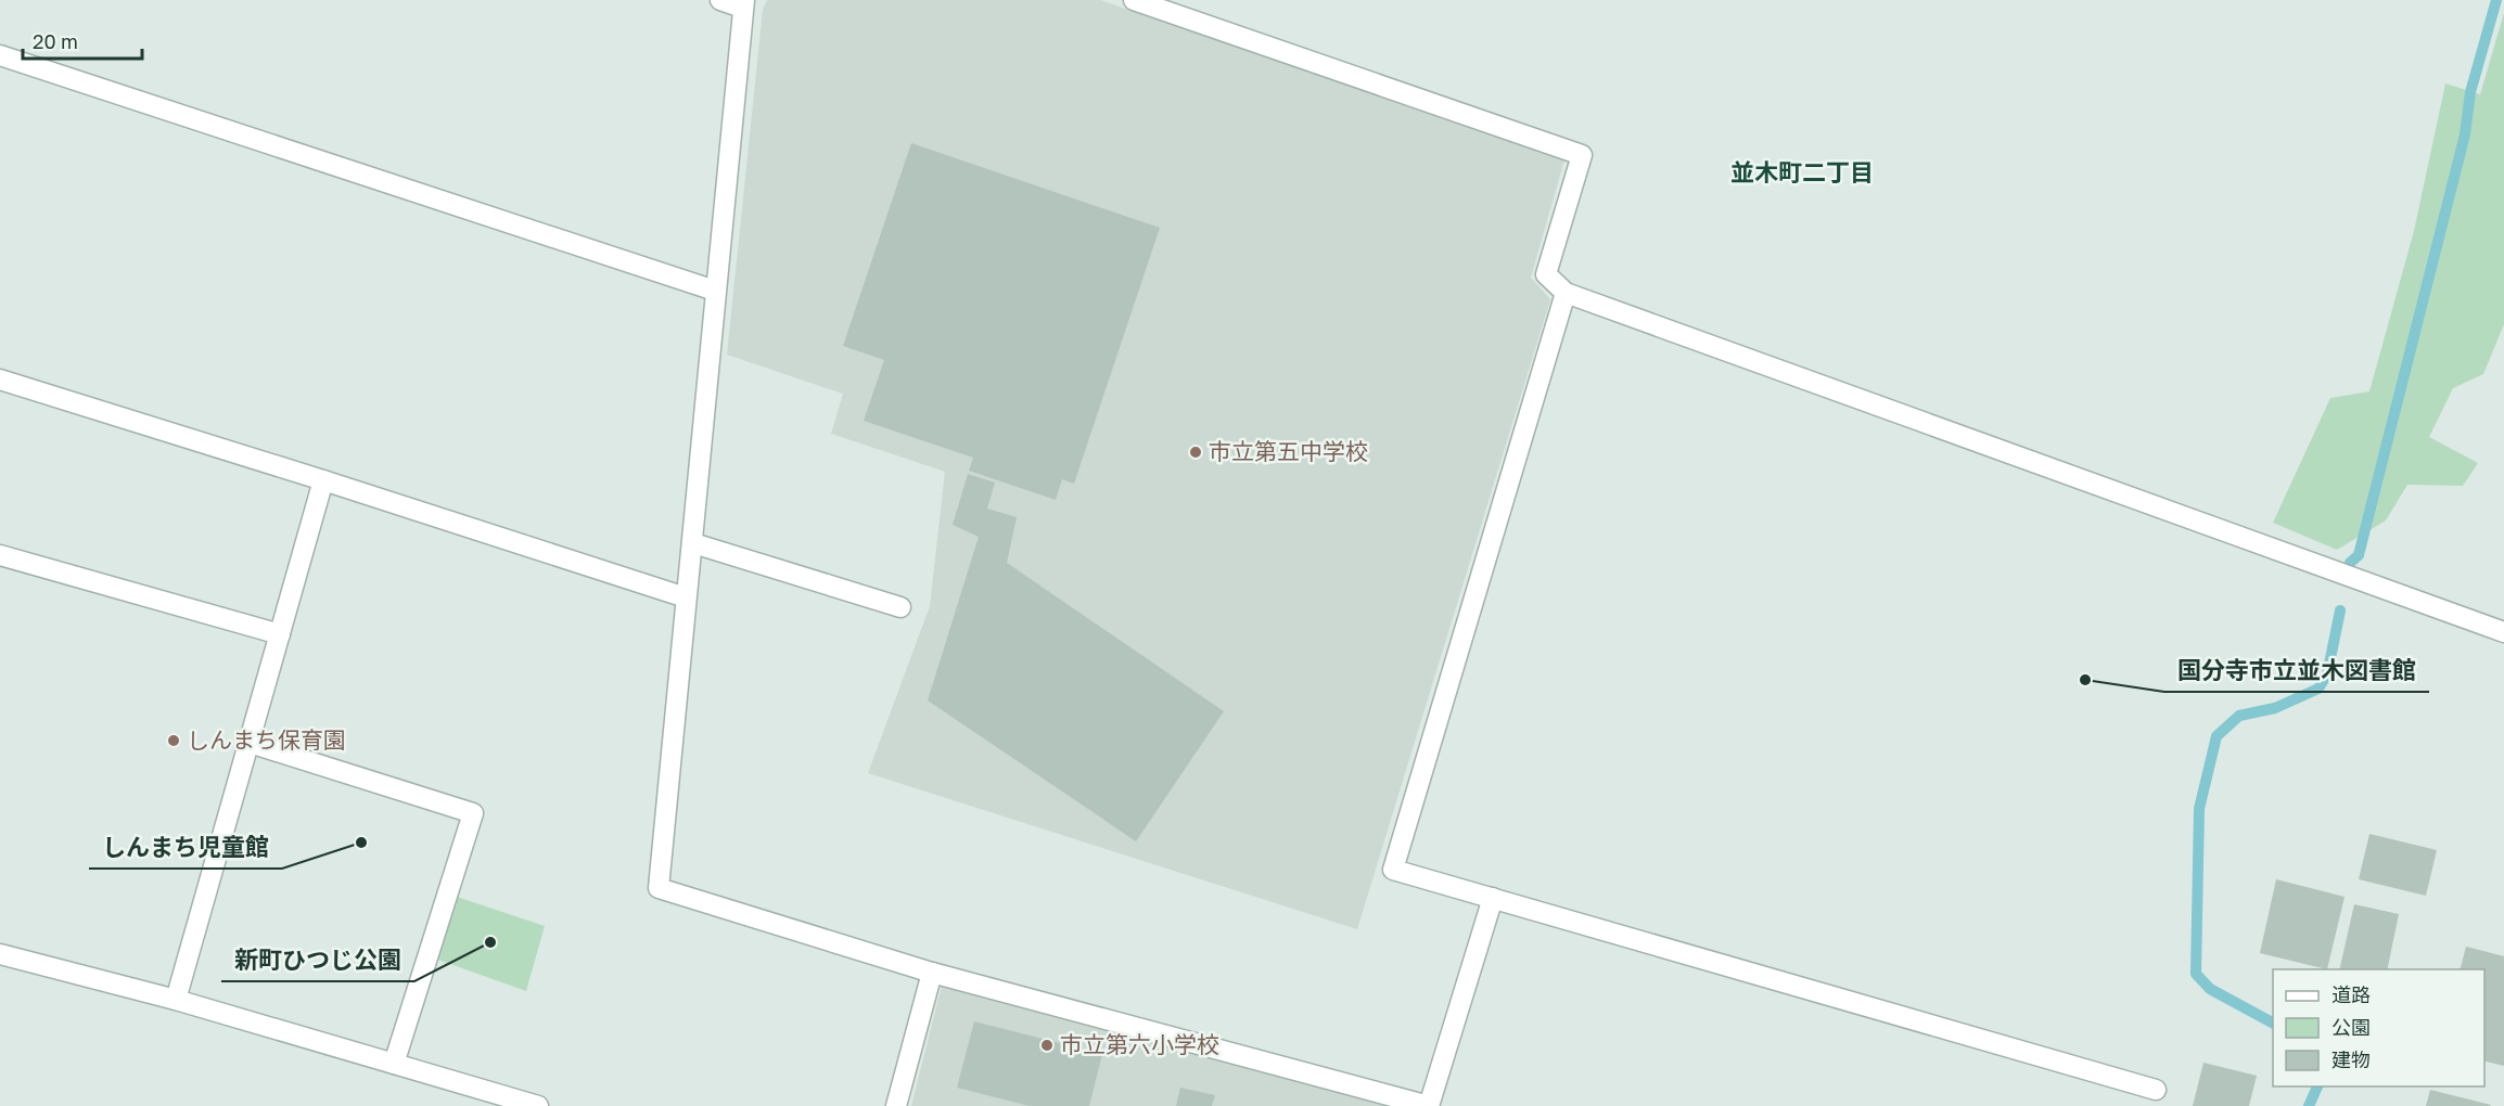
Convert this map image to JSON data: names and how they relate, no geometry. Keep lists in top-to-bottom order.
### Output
{
  "districts": ["並木町二丁目"],
  "places": [
    "市立第五中学校",
    "国分寺市立並木図書館",
    "しんまち保育園",
    "しんまち児童館",
    "新町ひつじ公園",
    "市立第六小学校"
  ],
  "legend": ["道路", "公園", "建物"],
  "scale_bar": "20 m"
}
